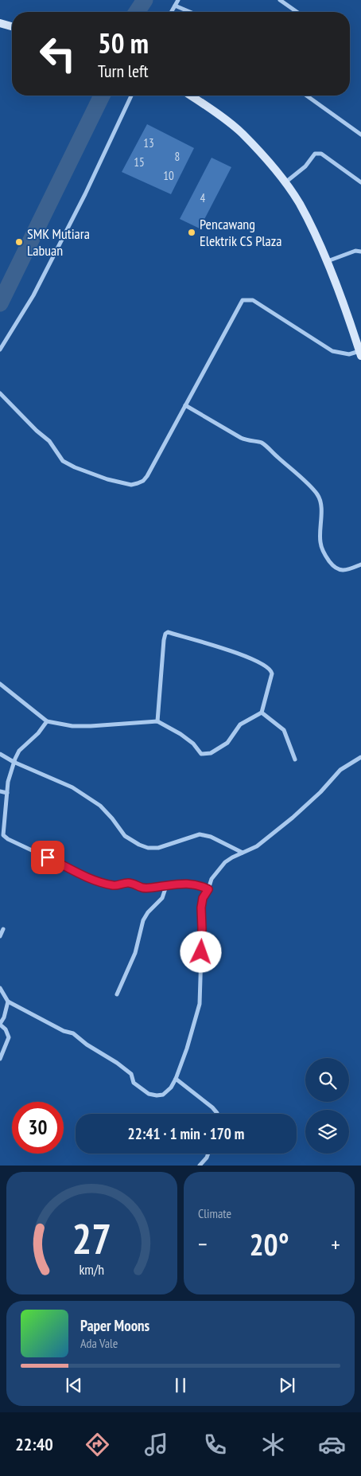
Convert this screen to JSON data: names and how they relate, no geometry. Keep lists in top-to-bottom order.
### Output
{
  "places": ["Pencawang Elektrik CS Plaza", "SMK Mutiara Labuan"],
  "house_numbers": [
    "13",
    "8",
    "15",
    "10",
    "4"
  ],
  "page": {
    "turn": ["50 m", "Turn left"],
    "limit": "30",
    "trip": "22:41 · 1 min · 170 m",
    "tile": "Climate",
    "heat": ["−", "20°", "+"],
    "song": ["Paper Moons", "Ada Vale"],
    "tabs": "22:40",
    "gauge": ["27", "km/h"]
  }
}
